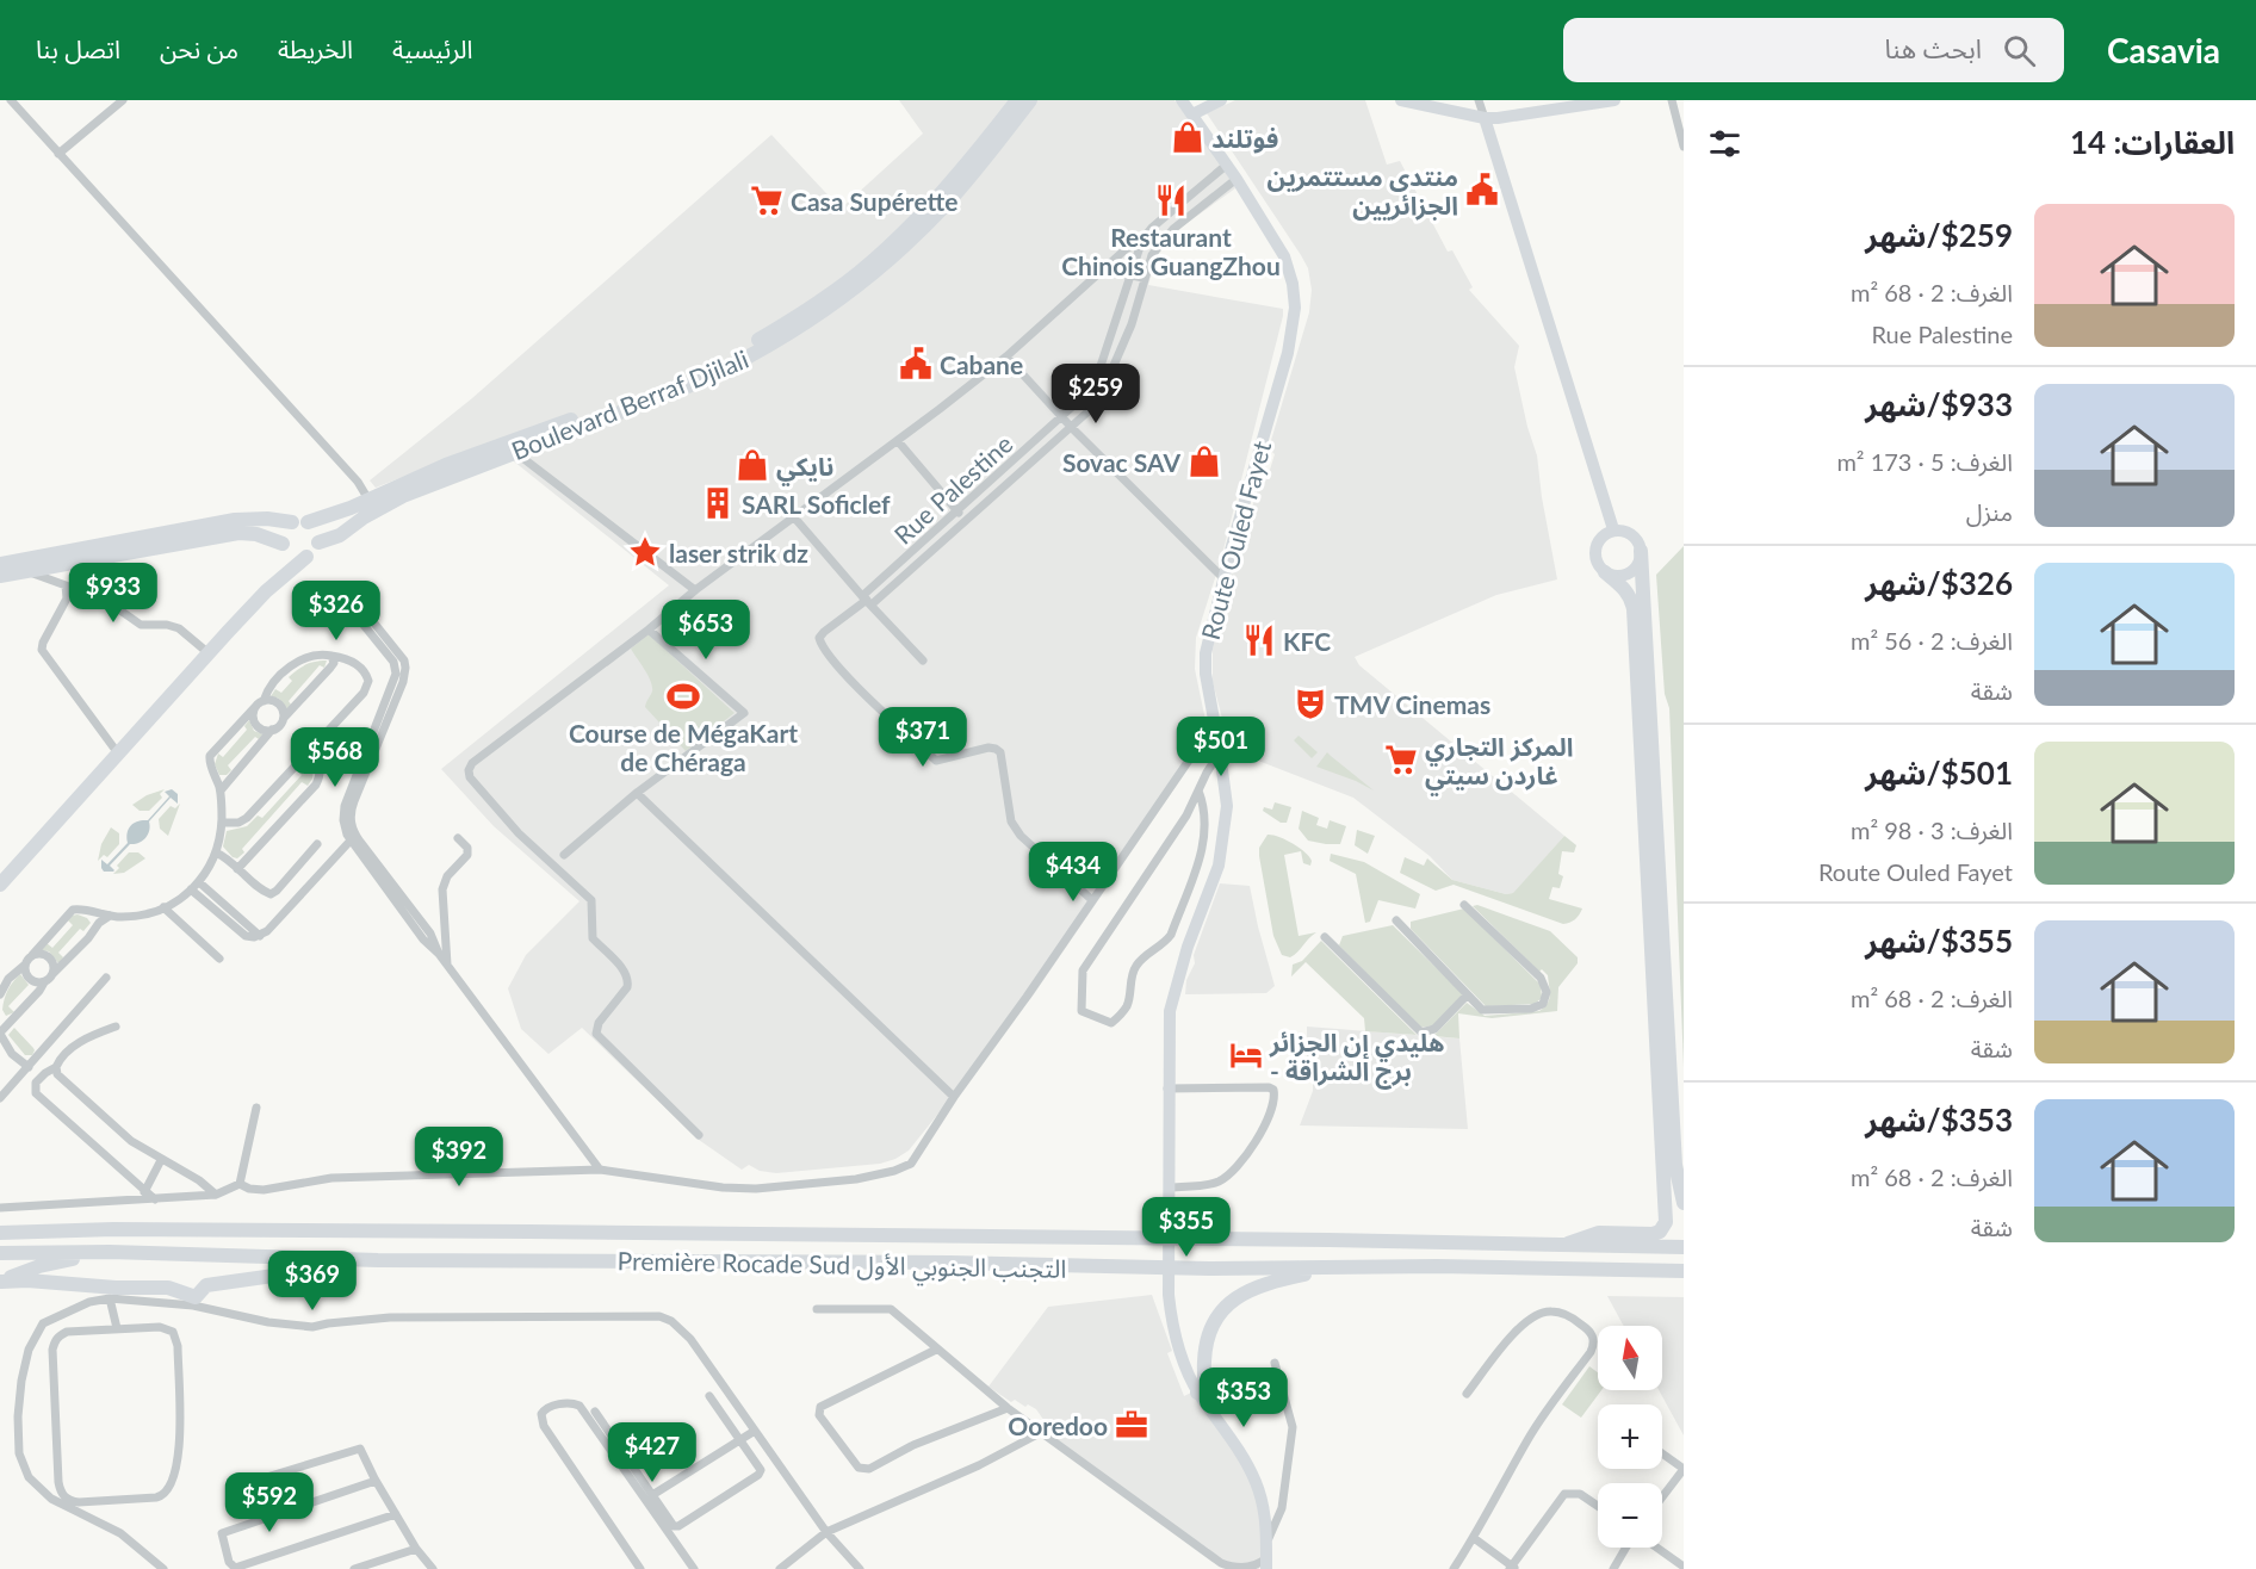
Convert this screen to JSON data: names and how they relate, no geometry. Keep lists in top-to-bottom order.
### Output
{
  "streets": {
    "highway": ["Boulevard Berraf Djilali", "Première Rocade Sud التجنب الجنوبي الأول"],
    "main road": ["Route Ouled Fayet"],
    "street": ["Rue Palestine"]
  },
  "crossings": [
    ["Rue Palestine", "Route Ouled Fayet"]
  ],
  "places": {
    "shop": ["فوتلند", "Sovac SAV", "نايكي"],
    "public building": ["منتدى مستتمرين الجزائريين", "Cabane"],
    "supermarket": ["Casa Supérette", "المركز التجاري غاردن سيتي"],
    "restaurant": ["Restaurant Chinois GuangZhou", "KFC"],
    "building": ["SARL Soficlef"],
    "place": ["laser strik dz"],
    "sports": ["Course de MégaKart de Chéraga"],
    "theatre": ["TMV Cinemas"],
    "hotel": ["هليدي إن الجزائر - برج الشراقة"],
    "office": ["Ooredoo"]
  },
  "north": "top",
  "page": {
    "header": "Casavia",
    "search": "ابحث هنا",
    "nav": [
      "الرئيسية",
      "الخريطة",
      "من نحن",
      "اتصل بنا"
    ],
    "heading": "العقارات: 14",
    "list": [
      {
        "name": "$259/شهر",
        "note": "الغرف: 2 · 68 m² · Rue Palestine"
      },
      {
        "name": "$933/شهر",
        "note": "الغرف: 5 · 173 m² · منزل"
      },
      {
        "name": "$326/شهر",
        "note": "الغرف: 2 · 56 m² · شقة"
      },
      {
        "name": "$501/شهر",
        "note": "الغرف: 3 · 98 m² · Route Ouled Fayet"
      },
      {
        "name": "$355/شهر",
        "note": "الغرف: 2 · 68 m² · شقة"
      },
      {
        "name": "$353/شهر",
        "note": "الغرف: 2 · 68 m² · شقة"
      }
    ],
    "price": [
      "$259",
      "$933",
      "$326",
      "$653",
      "$371",
      "$501",
      "$568",
      "$434",
      "$392",
      "$355",
      "$369",
      "$353",
      "$427",
      "$592"
    ],
    "map_buttons": ["+", "−"]
  }
}
